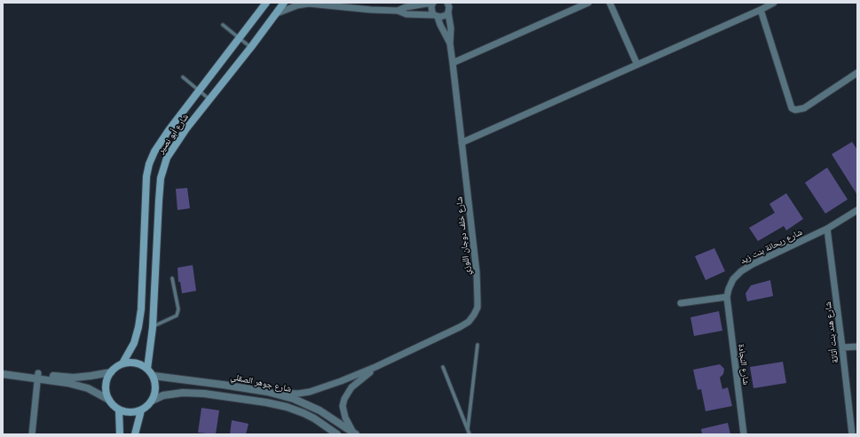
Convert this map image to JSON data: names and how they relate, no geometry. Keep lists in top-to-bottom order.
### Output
{
  "streets": {
    "main road": ["شارع أبو نصير"],
    "street": [
      "شارع خلف دوجان اللوزي",
      "شارع ريحانة بنت زيد",
      "شارع هند بنت أثاثة",
      "شارع النجادة",
      "شارع جوهر الصقلي"
    ]
  },
  "crossings": [
    ["شارع أبو نصير", "شارع جوهر الصقلي"],
    ["شارع خلف دوجان اللوزي", "شارع جوهر الصقلي"],
    ["شارع ريحانة بنت زيد", "شارع هند بنت أثاثة"],
    ["شارع ريحانة بنت زيد", "شارع النجادة"]
  ]
}
